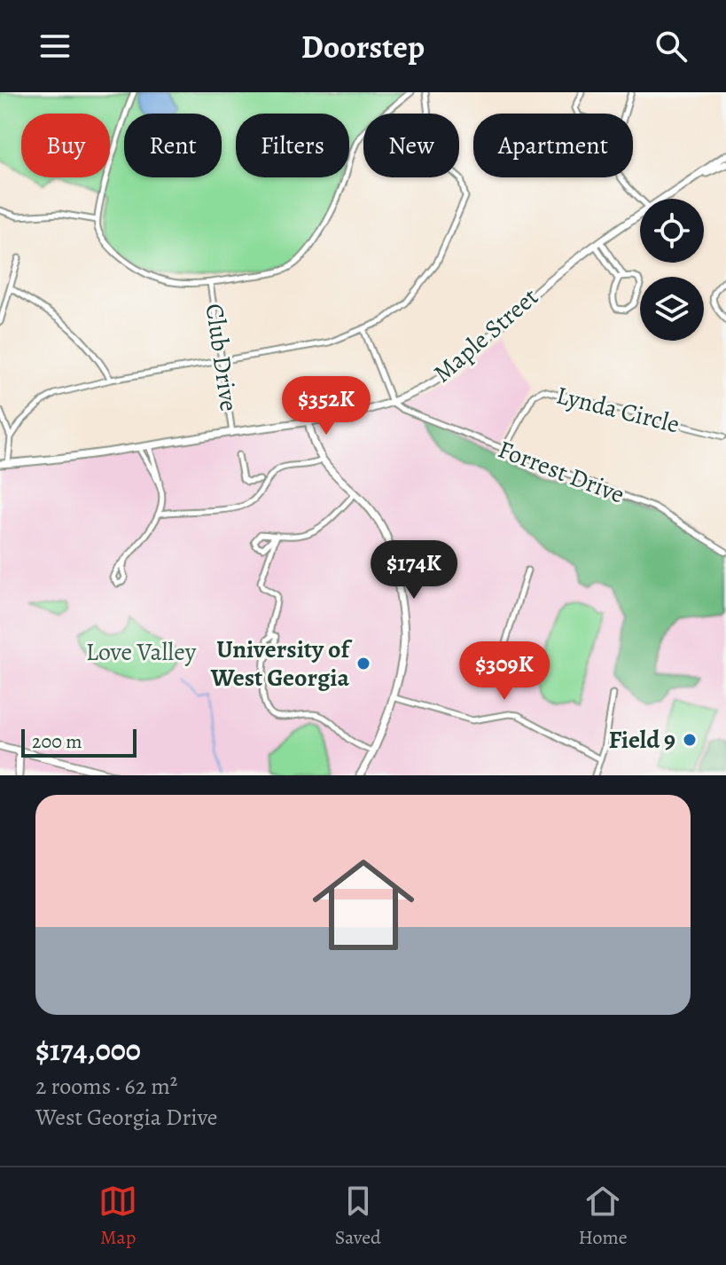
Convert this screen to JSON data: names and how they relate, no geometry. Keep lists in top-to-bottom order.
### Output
{
  "streets": {
    "main road": ["Maple Street"],
    "street": ["Club Drive", "Lynda Circle", "Forrest Drive"]
  },
  "crossings": [
    ["Maple Street", "Club Drive"],
    ["Maple Street", "Forrest Drive"],
    ["Lynda Circle", "Forrest Drive"]
  ],
  "parks": ["Love Valley"],
  "places": ["University of West Georgia", "Field 9"],
  "scale_bar": "200 m",
  "page": {
    "header": "Doorstep",
    "chip": [
      "Buy",
      "Rent",
      "Filters",
      "New",
      "Apartment"
    ],
    "price": ["$352K", "$174K", "$309K"],
    "scale": "200 m",
    "list": [
      {
        "name": "$174,000",
        "note": "2 rooms · 62 m² · West Georgia Drive"
      }
    ],
    "tabs": ["Map", "Saved", "Home"]
  }
}
